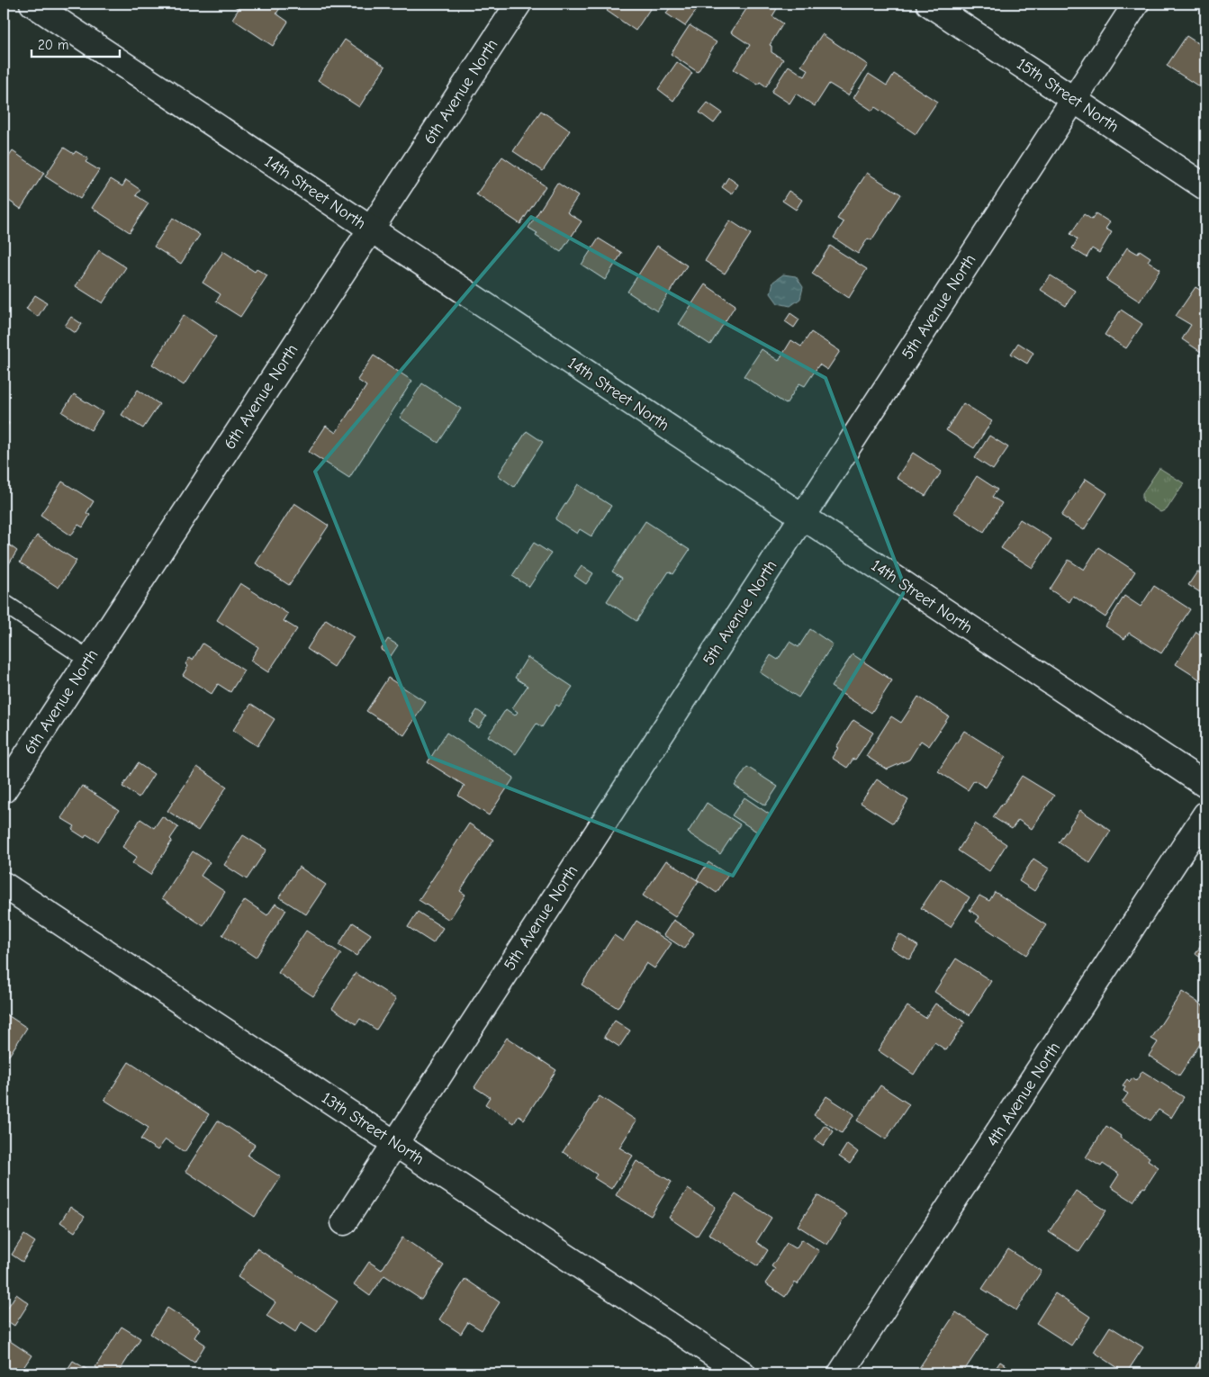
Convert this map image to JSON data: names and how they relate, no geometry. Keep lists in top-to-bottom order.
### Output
{
  "streets": {
    "street": [
      "6th Avenue North",
      "15th Street North",
      "14th Street North",
      "5th Avenue North",
      "4th Avenue North",
      "13th Street North"
    ]
  },
  "crossings": [
    ["6th Avenue North", "14th Street North"],
    ["15th Street North", "5th Avenue North"],
    ["14th Street North", "5th Avenue North"],
    ["5th Avenue North", "13th Street North"]
  ],
  "scale_bar": "20 m"
}
